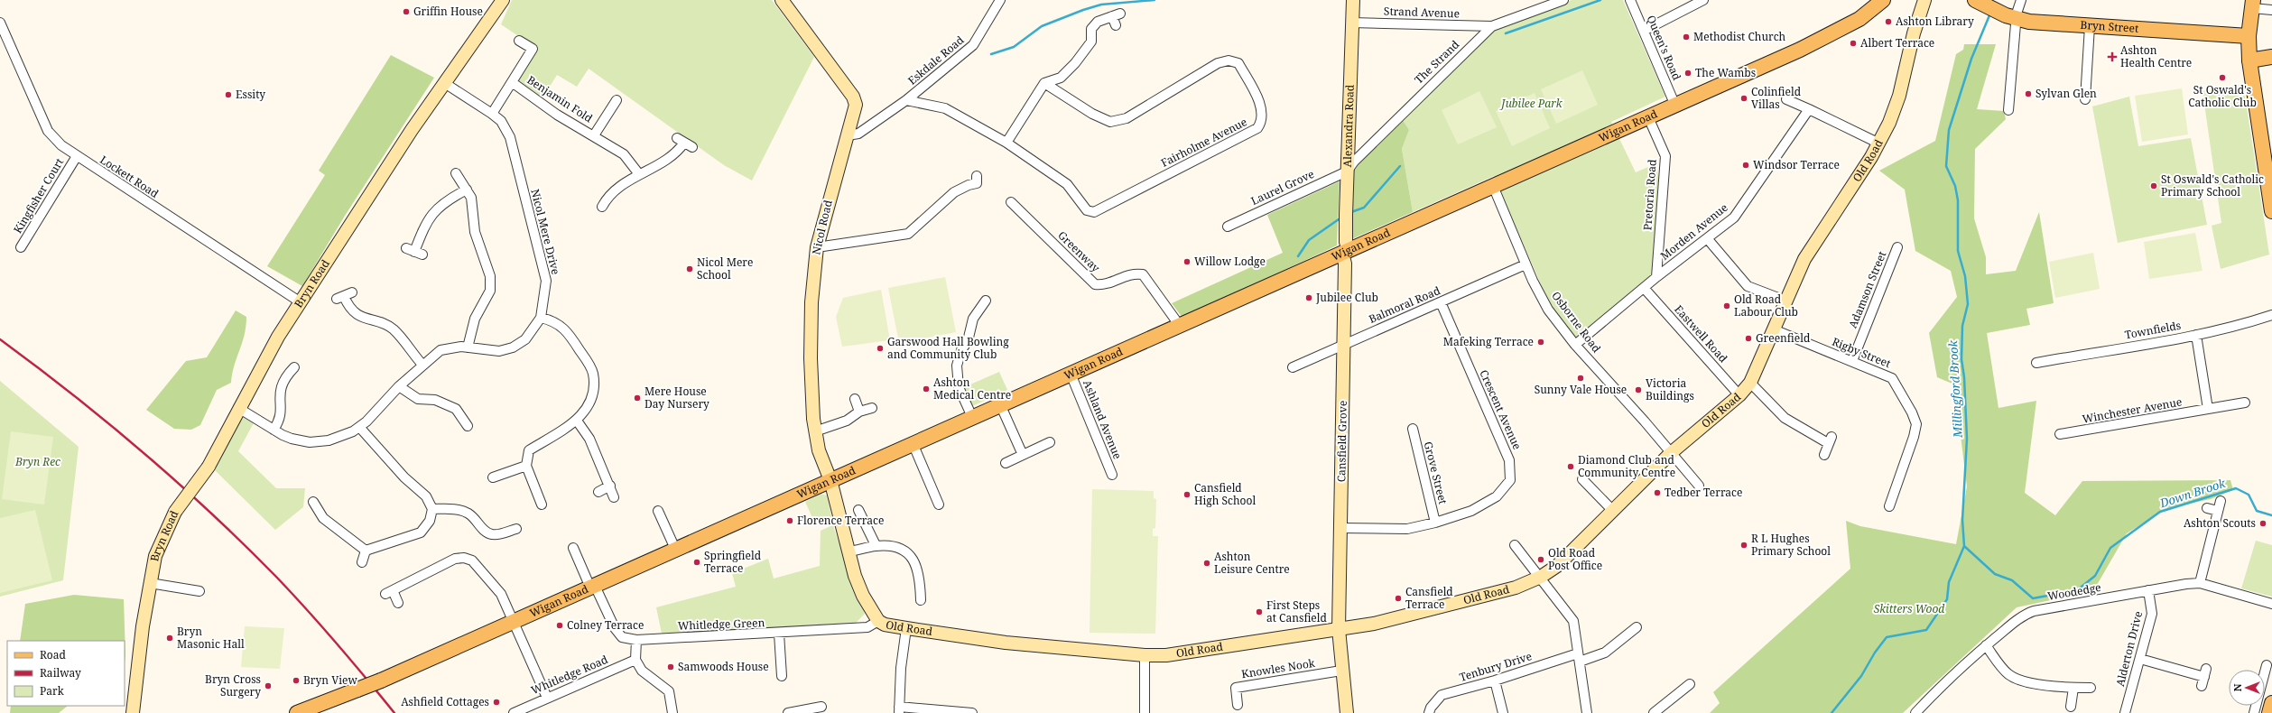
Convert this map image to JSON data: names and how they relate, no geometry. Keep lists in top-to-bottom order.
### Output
{
  "streets": {
    "main road": ["Bryn Street", "Wigan Road"],
    "street": [
      "Strand Avenue",
      "Queen's Road",
      "Eskdale Road",
      "The Strand",
      "Benjamin Fold",
      "Alexandra Road",
      "Fairholme Avenue",
      "Old Road",
      "Lockett Road",
      "Laurel Grove",
      "Pretoria Road",
      "Kingfisher Court",
      "Nicol Road",
      "Nicol Mere Drive",
      "Morden Avenue",
      "Greenway",
      "Bryn Road",
      "Adamson Street",
      "Balmoral Road",
      "Osborne Road",
      "Townfields",
      "Eastwell Road",
      "Rigby Street",
      "Crescent Avenue",
      "Winchester Avenue",
      "Ashland Avenue",
      "Cansfield Grove",
      "Grove Street",
      "Woodedge",
      "Whitledge Green",
      "Alderton Drive",
      "Tenbury Drive",
      "Knowles Nook",
      "Whitledge Road"
    ]
  },
  "crossings": [
    ["Strand Avenue", "The Strand"],
    ["Strand Avenue", "Alexandra Road"],
    ["Queen's Road", "Wigan Road"],
    ["Eskdale Road", "Fairholme Avenue"],
    ["Eskdale Road", "Nicol Road"],
    ["The Strand", "Alexandra Road"],
    ["The Strand", "Laurel Grove"],
    ["Benjamin Fold", "Nicol Mere Drive"],
    ["Alexandra Road", "Wigan Road"],
    ["Alexandra Road", "Laurel Grove"],
    ["Alexandra Road", "Cansfield Grove"],
    ["Wigan Road", "Old Road"],
    ["Wigan Road", "Pretoria Road"],
    ["Wigan Road", "Nicol Road"],
    ["Wigan Road", "Greenway"],
    ["Wigan Road", "Osborne Road"],
    ["Wigan Road", "Ashland Avenue"],
    ["Wigan Road", "Cansfield Grove"],
    ["Wigan Road", "Whitledge Green"],
    ["Old Road", "Nicol Road"],
    ["Old Road", "Osborne Road"],
    ["Old Road", "Eastwell Road"],
    ["Old Road", "Rigby Street"],
    ["Old Road", "Cansfield Grove"],
    ["Old Road", "Whitledge Green"],
    ["Lockett Road", "Kingfisher Court"],
    ["Lockett Road", "Bryn Road"],
    ["Pretoria Road", "Morden Avenue"],
    ["Nicol Mere Drive", "Bryn Road"],
    ["Morden Avenue", "Osborne Road"],
    ["Morden Avenue", "Eastwell Road"],
    ["Adamson Street", "Rigby Street"],
    ["Balmoral Road", "Osborne Road"],
    ["Balmoral Road", "Crescent Avenue"],
    ["Balmoral Road", "Cansfield Grove"],
    ["Crescent Avenue", "Cansfield Grove"],
    ["Crescent Avenue", "Grove Street"],
    ["Cansfield Grove", "Knowles Nook"],
    ["Woodedge", "Alderton Drive"]
  ],
  "water": ["Millingford Brook", "Down Brook"],
  "parks": ["Jubilee Park", "Bryn Rec", "Skitters Wood"],
  "places": {
    "other": [
      "Griffin House",
      "Ashton Library",
      "Methodist Church",
      "Albert Terrace",
      "The Wambs",
      "St Oswald's Catholic Club",
      "Sylvan Glen",
      "Essity",
      "Colinfield Villas",
      "Windsor Terrace",
      "St Oswald's Catholic Primary School",
      "Willow Lodge",
      "Nicol Mere School",
      "Jubilee Club",
      "Old Road Labour Club",
      "Greenfield",
      "Mafeking Terrace",
      "Garswood Hall Bowling and Community Club",
      "Sunny Vale House",
      "Ashton Medical Centre",
      "Victoria Buildings",
      "Mere House Day Nursery",
      "Diamond Club and Community Centre",
      "Tedber Terrace",
      "Cansfield High School",
      "Florence Terrace",
      "Ashton Scouts",
      "R L Hughes Primary School",
      "Old Road Post Office",
      "Springfield Terrace",
      "Ashton Leisure Centre",
      "Cansfield Terrace",
      "First Steps at Cansfield",
      "Colney Terrace",
      "Bryn Masonic Hall",
      "Samwoods House",
      "Bryn View",
      "Bryn Cross Surgery",
      "Ashfield Cottages"
    ],
    "health": ["Ashton Health Centre"]
  },
  "legend": ["Road", "Railway", "Park"],
  "north": "left"
}
